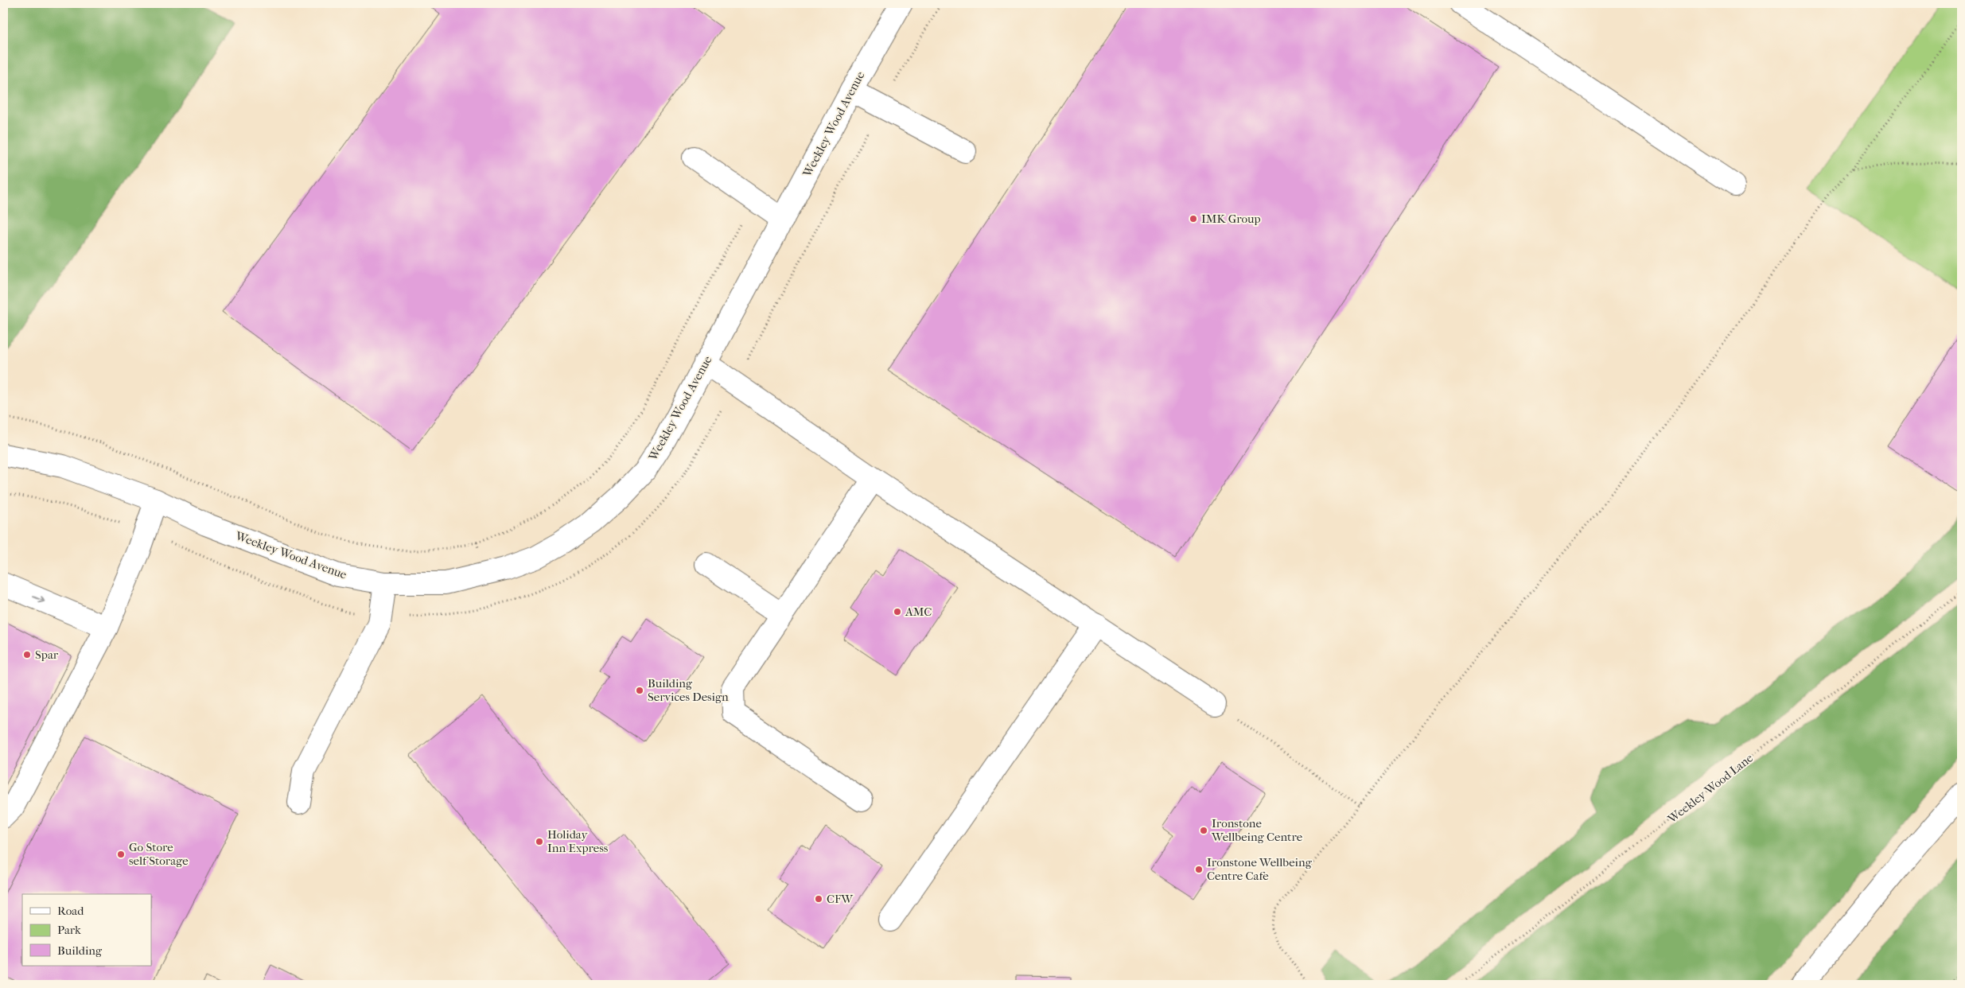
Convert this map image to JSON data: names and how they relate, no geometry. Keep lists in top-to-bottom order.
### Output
{
  "streets": {
    "street": ["Weekley Wood Avenue"],
    "path": ["Weekley Wood Lane"]
  },
  "places": [
    "IMK Group",
    "AMC",
    "Spar",
    "Building Services Design",
    "Ironstone Wellbeing Centre",
    "Holiday Inn Express",
    "Go Store self Storage",
    "Ironstone Wellbeing Centre Cafe",
    "CFW"
  ],
  "legend": ["Road", "Park", "Building"]
}
